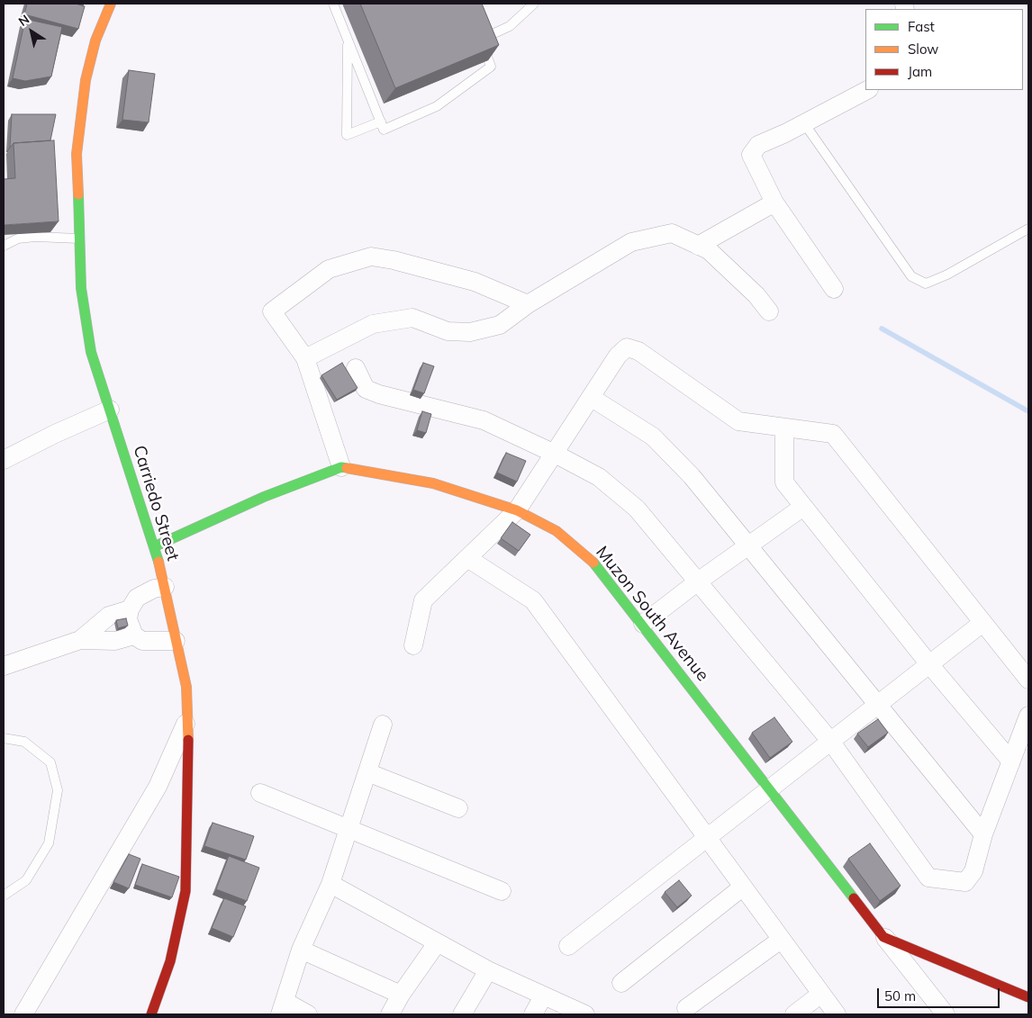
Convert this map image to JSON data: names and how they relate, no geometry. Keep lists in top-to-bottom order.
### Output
{
  "streets": {
    "street": ["Carriedo Street", "Muzon South Avenue"]
  },
  "legend": ["Fast", "Slow", "Jam"],
  "scale_bar": "50 m",
  "north": "top left"
}
